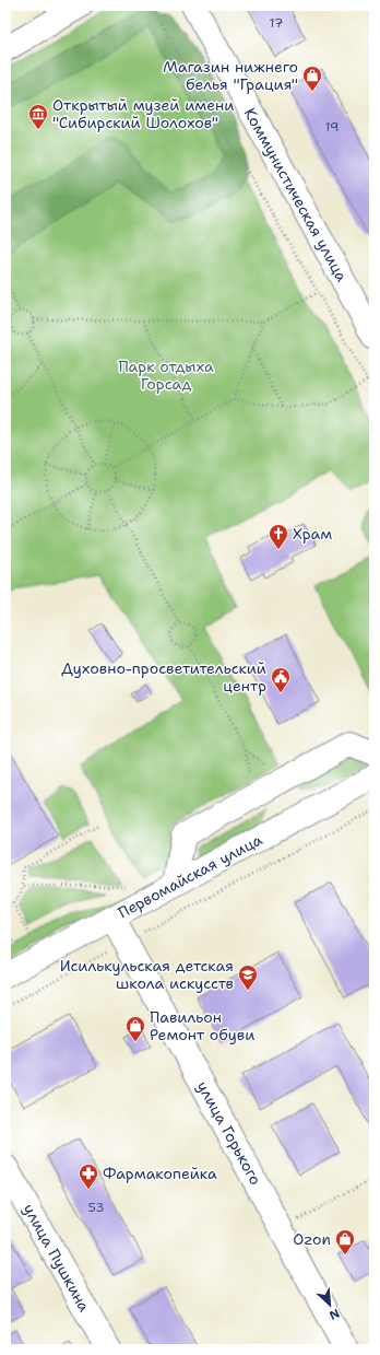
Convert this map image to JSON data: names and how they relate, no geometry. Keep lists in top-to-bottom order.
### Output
{
  "streets": {
    "street": [
      "Коммунистическая улица",
      "Первомайская улица",
      "улица Горького",
      "улица Пушкина"
    ]
  },
  "crossings": [
    ["Первомайская улица", "улица Горького"]
  ],
  "parks": ["Парк отдыха Горсад"],
  "places": {
    "shop": ["Магазин нижнего белья \"Грация\"", "Павильон Ремонт обуви", "Ozon"],
    "museum": ["Открытый музей имени \"Сибирский Шолохов\""],
    "church": ["Храм"],
    "public building": ["Духовно-просветительский центр"],
    "school or university": ["Исилькульская детская школа искусств"],
    "pharmacy": ["Фармакопейка"]
  },
  "house_numbers": ["17", "19", "53"],
  "north": "bottom right"
}
